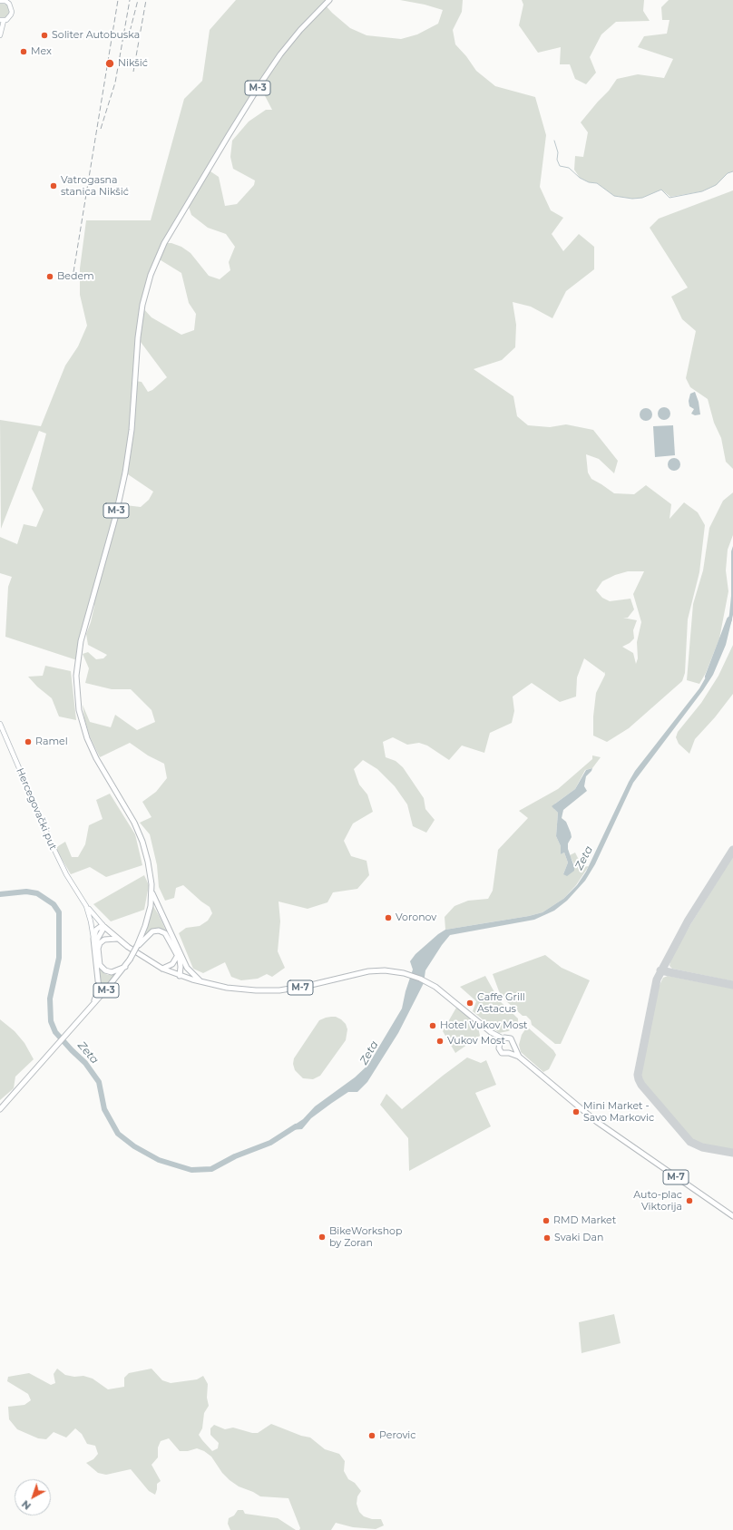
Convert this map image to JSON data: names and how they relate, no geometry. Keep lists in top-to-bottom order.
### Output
{
  "streets": {
    "main road": ["M-3", "Hercegovački put", "M-7"]
  },
  "water": ["Zeta"],
  "places": [
    "Soliter Autobuska",
    "Mex",
    "Nikšić",
    "Vatrogasna stanica Nikšić",
    "Bedem",
    "Ramel",
    "Voronov",
    "Caffe Grill Astacus",
    "Hotel Vukov Most",
    "Vukov Most",
    "Mini Market - Savo Markovic",
    "Auto-plac Viktorija",
    "RMD Market",
    "BikeWorkshop by Zoran",
    "Svaki Dan",
    "Perovic"
  ],
  "north": "bottom left"
}
